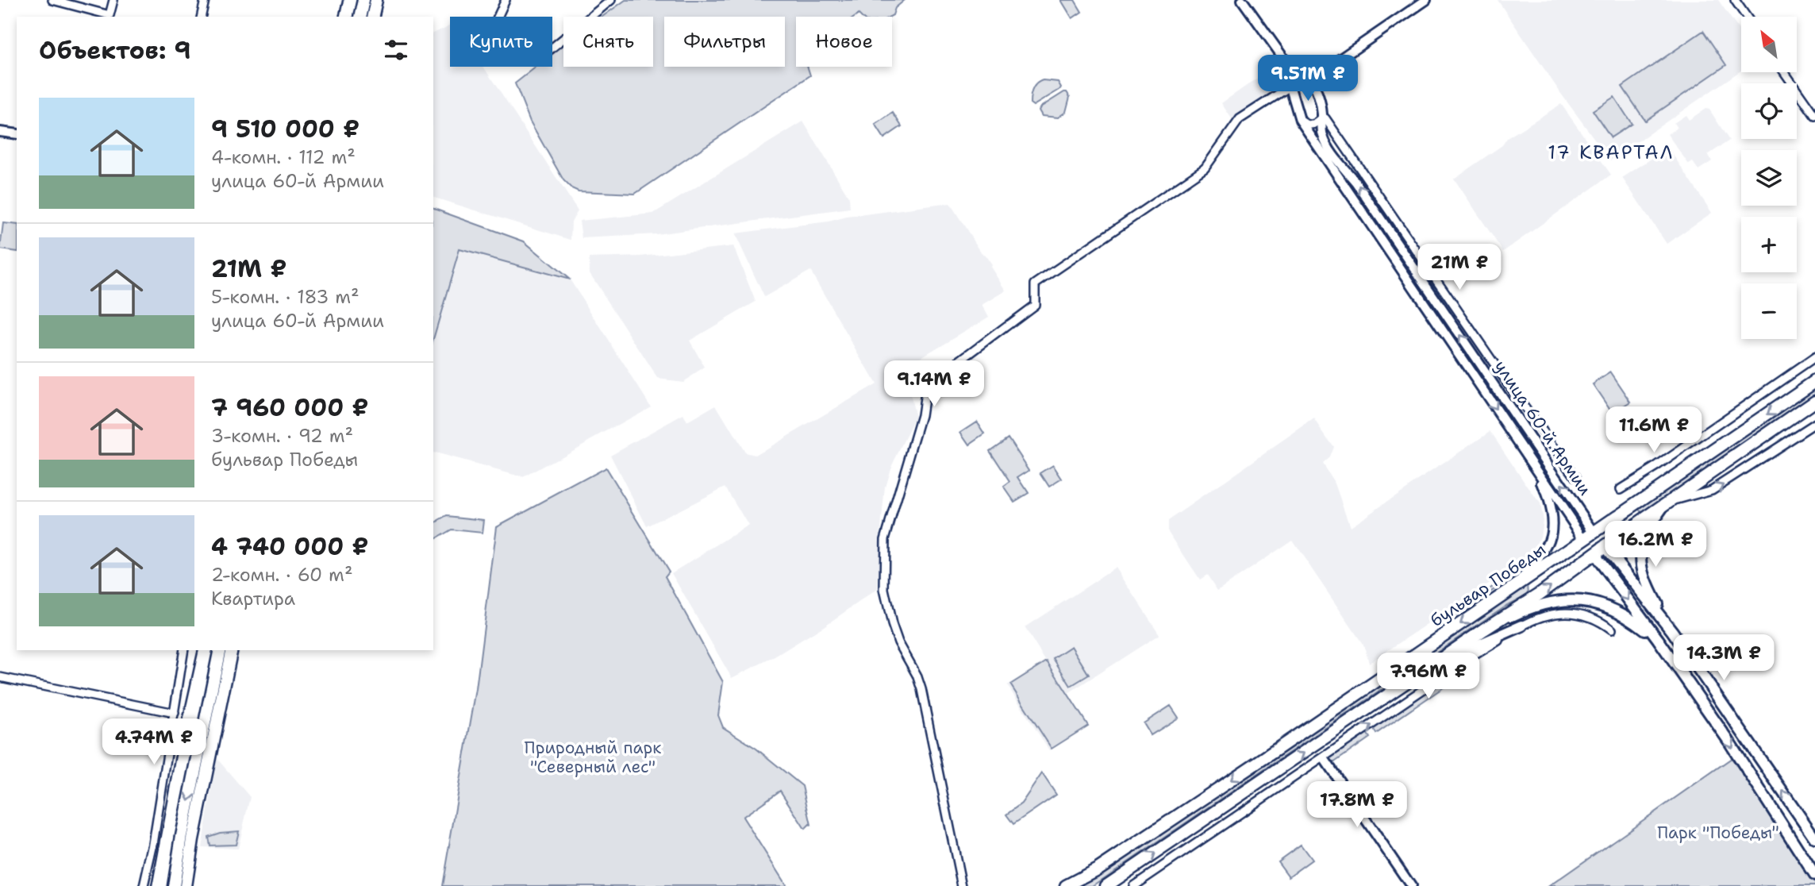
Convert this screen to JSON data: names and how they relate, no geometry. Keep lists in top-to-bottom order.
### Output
{
  "streets": {
    "main road": ["улица 60-й Армии", "бульвар Победы"]
  },
  "crossings": [
    ["улица 60-й Армии", "бульвар Победы"]
  ],
  "districts": ["17 КВАРТАЛ"],
  "parks": ["Природный парк \"Северный лес\"", "Парк \"Победы\""],
  "north": "top left",
  "page": {
    "map_buttons": ["+", "−"],
    "chip": [
      "Купить",
      "Снять",
      "Фильтры",
      "Новое"
    ],
    "heading": "Объектов: 9",
    "price": [
      "9.51M ₽",
      "21M ₽",
      "9.14M ₽",
      "11.6M ₽",
      "16.2M ₽",
      "14.3M ₽",
      "7.96M ₽",
      "4.74M ₽",
      "17.8M ₽"
    ],
    "list": [
      {
        "name": "9 510 000 ₽",
        "note": "4-комн. · 112 m² · улица 60-й Армии"
      },
      {
        "name": "21M ₽",
        "note": "5-комн. · 183 m² · улица 60-й Армии"
      },
      {
        "name": "7 960 000 ₽",
        "note": "3-комн. · 92 m² · бульвар Победы"
      },
      {
        "name": "4 740 000 ₽",
        "note": "2-комн. · 60 m² · Квартира"
      }
    ]
  }
}
